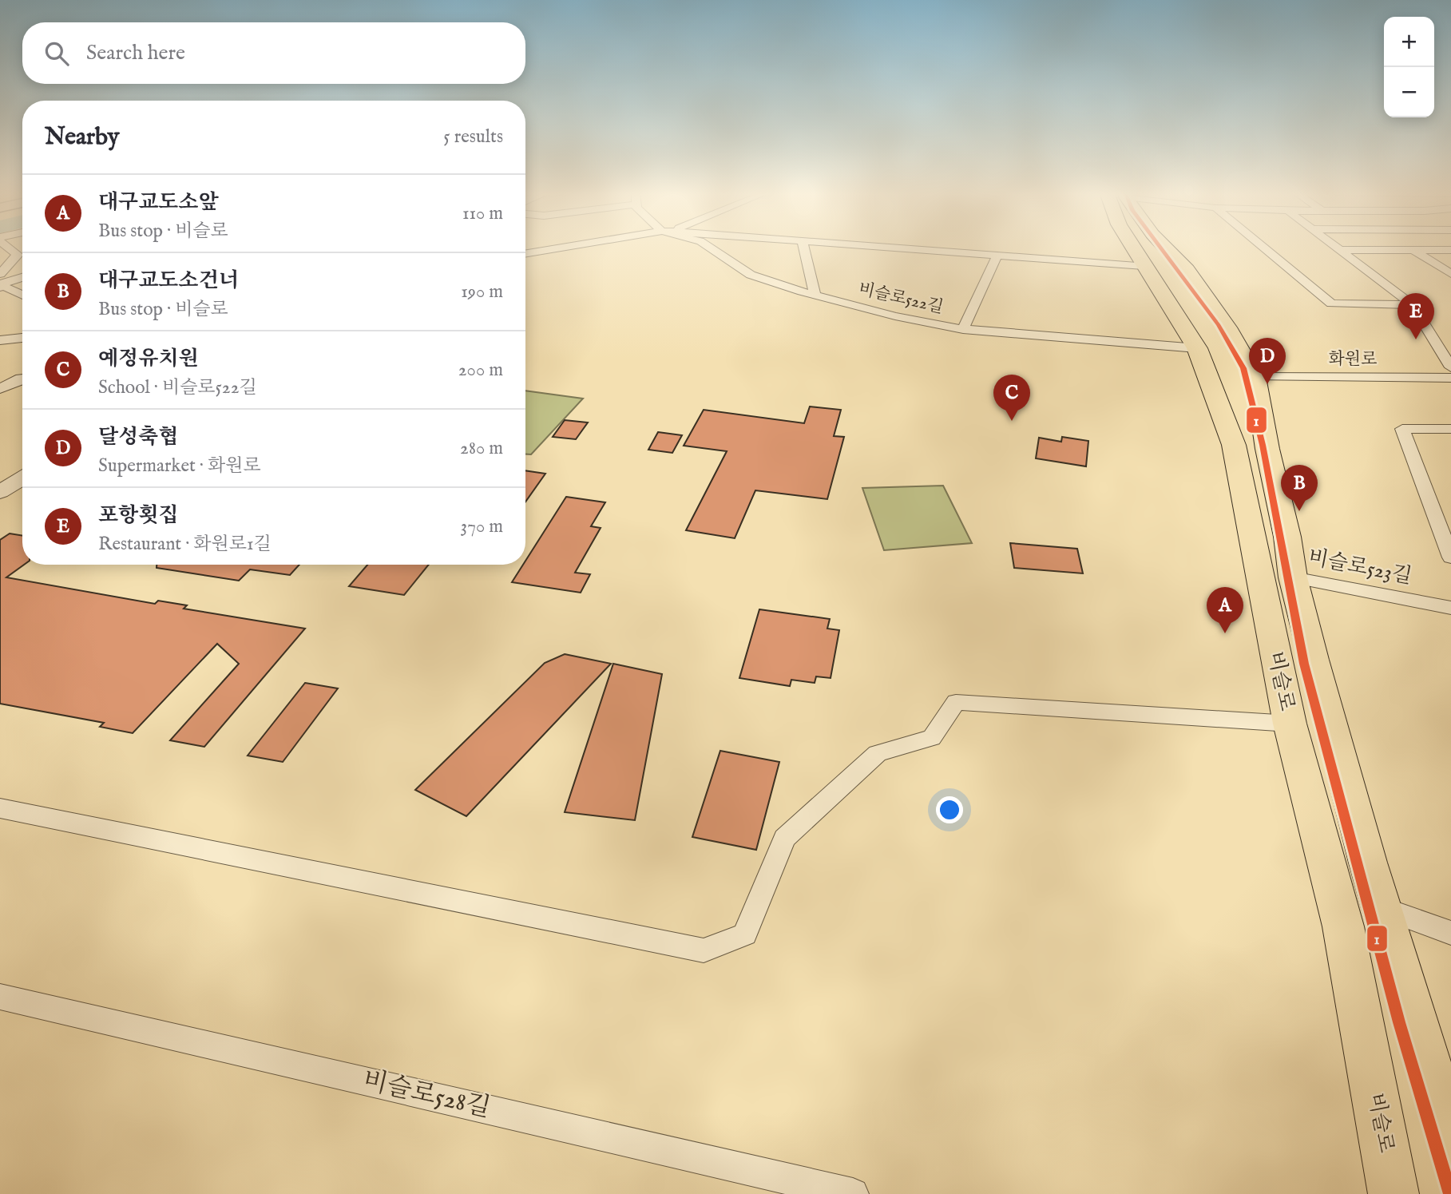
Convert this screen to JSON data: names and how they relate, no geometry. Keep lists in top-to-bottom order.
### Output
{
  "streets": {
    "main road": ["비슬로"],
    "street": [
      "비슬로522길",
      "화원로",
      "비슬로523길",
      "비슬로528길"
    ]
  },
  "crossings": [
    ["비슬로522길", "비슬로"],
    ["화원로", "비슬로"],
    ["비슬로523길", "비슬로"]
  ],
  "lines": ["transit line 1"],
  "page": {
    "map_buttons": ["+", "−"],
    "search": "Search here",
    "heading": ["Nearby", "5 results"],
    "list": [
      {
        "mark": "A",
        "name": "대구교도소앞",
        "note": "Bus stop · 비슬로",
        "value": "110 m"
      },
      {
        "mark": "B",
        "name": "대구교도소건너",
        "note": "Bus stop · 비슬로",
        "value": "190 m"
      },
      {
        "mark": "C",
        "name": "예정유치원",
        "note": "School · 비슬로522길",
        "value": "200 m"
      },
      {
        "mark": "D",
        "name": "달성축협",
        "note": "Supermarket · 화원로",
        "value": "280 m"
      },
      {
        "mark": "E",
        "name": "포항횟집",
        "note": "Restaurant · 화원로1길",
        "value": "370 m"
      }
    ],
    "pins": [
      "E",
      "D",
      "C",
      "B",
      "A"
    ]
  }
}
